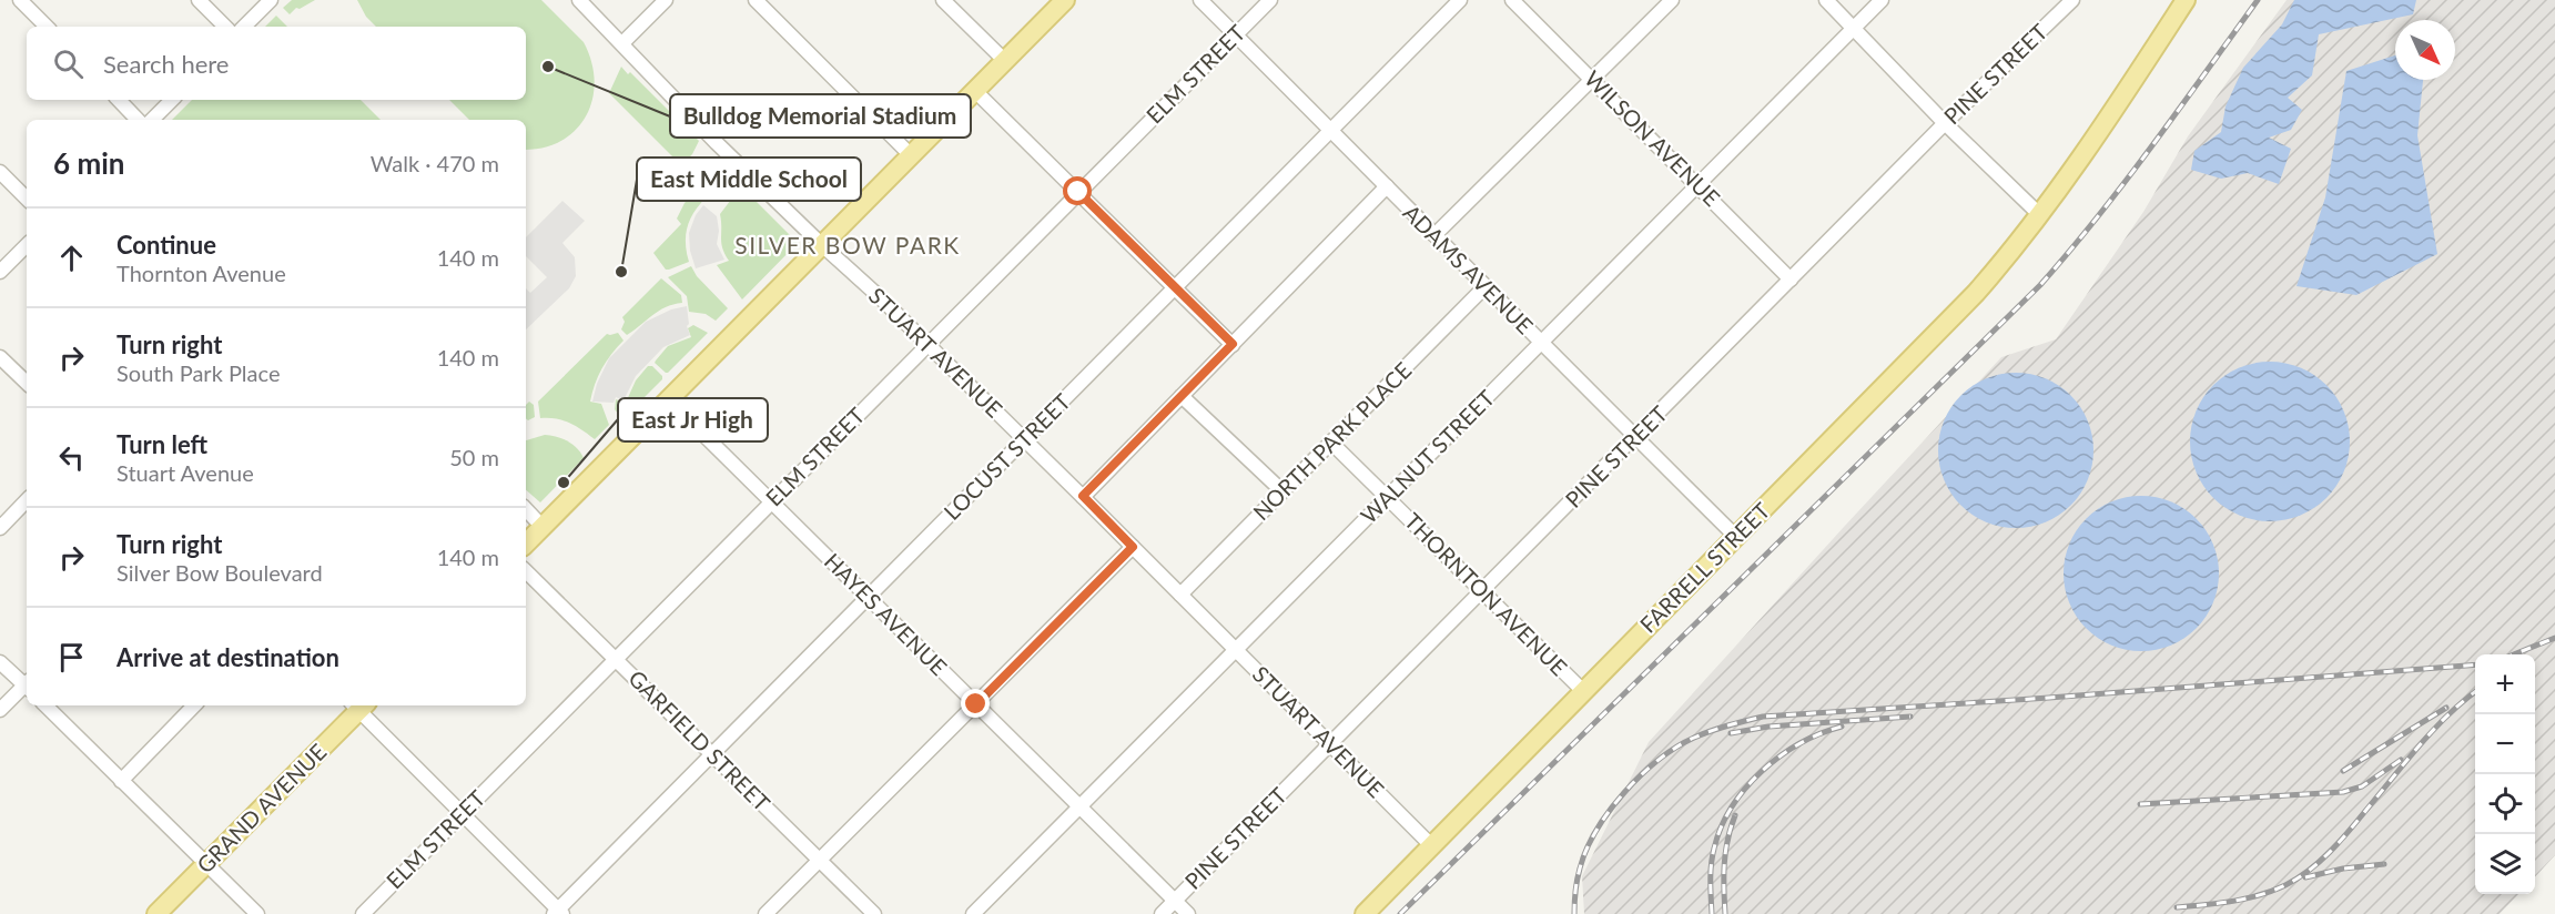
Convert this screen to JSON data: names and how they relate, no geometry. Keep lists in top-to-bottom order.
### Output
{
  "streets": {
    "main road": ["FARRELL STREET", "GRAND AVENUE"],
    "street": [
      "ELM STREET",
      "PINE STREET",
      "WILSON AVENUE",
      "ADAMS AVENUE",
      "STUART AVENUE",
      "NORTH PARK PLACE",
      "LOCUST STREET",
      "WALNUT STREET",
      "THORNTON AVENUE",
      "HAYES AVENUE",
      "GARFIELD STREET"
    ]
  },
  "crossings": [
    ["ELM STREET", "ADAMS AVENUE"],
    ["ELM STREET", "STUART AVENUE"],
    ["ELM STREET", "HAYES AVENUE"],
    ["ELM STREET", "GARFIELD STREET"],
    ["PINE STREET", "WILSON AVENUE"],
    ["PINE STREET", "ADAMS AVENUE"],
    ["PINE STREET", "STUART AVENUE"],
    ["PINE STREET", "THORNTON AVENUE"],
    ["PINE STREET", "HAYES AVENUE"],
    ["WILSON AVENUE", "WALNUT STREET"],
    ["ADAMS AVENUE", "NORTH PARK PLACE"],
    ["ADAMS AVENUE", "LOCUST STREET"],
    ["ADAMS AVENUE", "WALNUT STREET"],
    ["ADAMS AVENUE", "FARRELL STREET"],
    ["STUART AVENUE", "NORTH PARK PLACE"],
    ["STUART AVENUE", "LOCUST STREET"],
    ["STUART AVENUE", "WALNUT STREET"],
    ["STUART AVENUE", "FARRELL STREET"],
    ["NORTH PARK PLACE", "THORNTON AVENUE"],
    ["LOCUST STREET", "HAYES AVENUE"],
    ["LOCUST STREET", "GARFIELD STREET"],
    ["WALNUT STREET", "THORNTON AVENUE"],
    ["WALNUT STREET", "HAYES AVENUE"],
    ["FARRELL STREET", "THORNTON AVENUE"]
  ],
  "districts": ["SILVER BOW PARK"],
  "places": ["Bulldog Memorial Stadium", "East Middle School", "East Jr High"],
  "north": "bottom right",
  "page": {
    "search": "Search here",
    "heading": ["6 min", "Walk · 470 m"],
    "list": [
      ["Continue", "Thornton Avenue", "140 m"],
      ["Turn right", "South Park Place", "140 m"],
      ["Turn left", "Stuart Avenue", "50 m"],
      ["Turn right", "Silver Bow Boulevard", "140 m"],
      "Arrive at destination"
    ],
    "map_buttons": ["+", "−"]
  }
}
